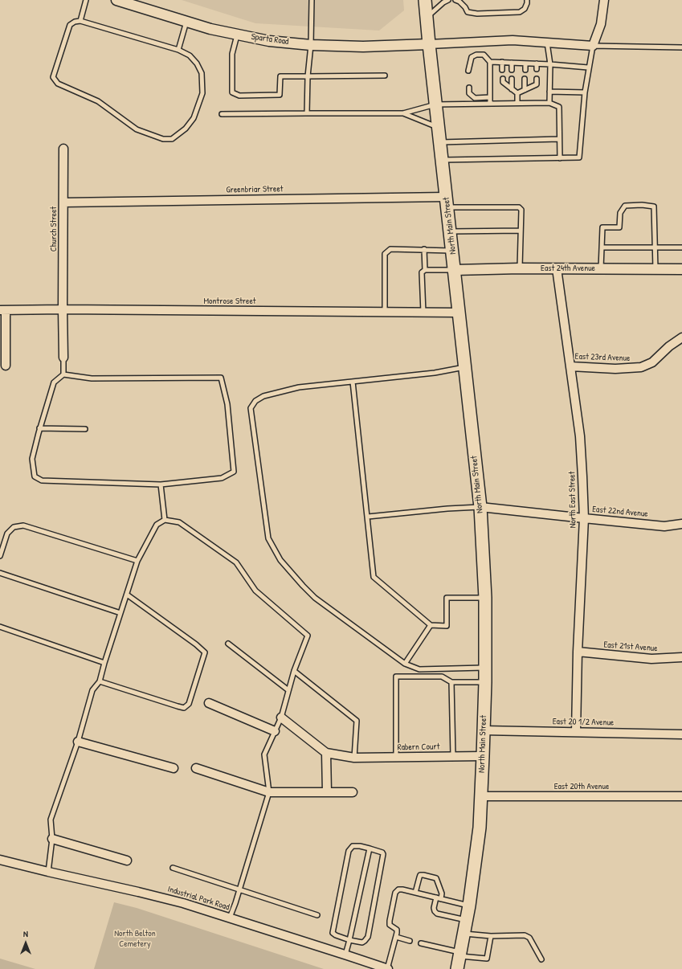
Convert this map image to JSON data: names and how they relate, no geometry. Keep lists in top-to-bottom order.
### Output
{
  "streets": {
    "main road": ["North Main Street"],
    "street": [
      "Sparta Road",
      "Greenbriar Street",
      "Church Street",
      "East 24th Avenue",
      "Montrose Street",
      "East 23rd Avenue",
      "North East Street",
      "East 22nd Avenue",
      "East 21st Avenue",
      "East 20 1/2 Avenue",
      "Rabern Court",
      "East 20th Avenue",
      "Industrial Park Road"
    ]
  },
  "crossings": [
    ["Sparta Road", "North Main Street"],
    ["Greenbriar Street", "North Main Street"],
    ["Greenbriar Street", "Church Street"],
    ["North Main Street", "East 24th Avenue"],
    ["North Main Street", "Montrose Street"],
    ["North Main Street", "East 22nd Avenue"],
    ["North Main Street", "East 20 1/2 Avenue"],
    ["North Main Street", "Rabern Court"],
    ["North Main Street", "East 20th Avenue"],
    ["Church Street", "Montrose Street"],
    ["East 24th Avenue", "North East Street"],
    ["East 23rd Avenue", "North East Street"],
    ["North East Street", "East 22nd Avenue"],
    ["North East Street", "East 21st Avenue"],
    ["North East Street", "East 20 1/2 Avenue"]
  ],
  "parks": ["North Belton Cemetery"],
  "north": "top"
}
